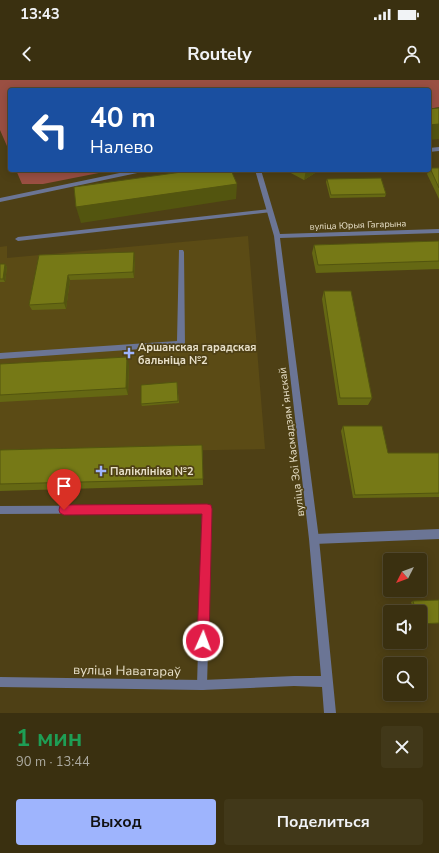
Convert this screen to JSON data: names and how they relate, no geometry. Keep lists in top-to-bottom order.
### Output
{
  "streets": {
    "street": ["вуліца Юрыя Гагарына", "вуліца Зоі Касмадзямʼянскай", "вуліца Наватараў"]
  },
  "crossings": [
    ["вуліца Юрыя Гагарына", "вуліца Зоі Касмадзямʼянскай"],
    ["вуліца Зоі Касмадзямʼянскай", "вуліца Наватараў"]
  ],
  "places": {
    "health": ["Аршанская гарадская бальніца №2", "Паліклініка №2"]
  },
  "north": "bottom left",
  "page": {
    "status": "13:43",
    "header": "Routely",
    "turn": ["40 m", "Налево"],
    "heading": ["1 мин", "90 m · 13:44"],
    "buttons": ["Выход", "Поделиться"]
  }
}
